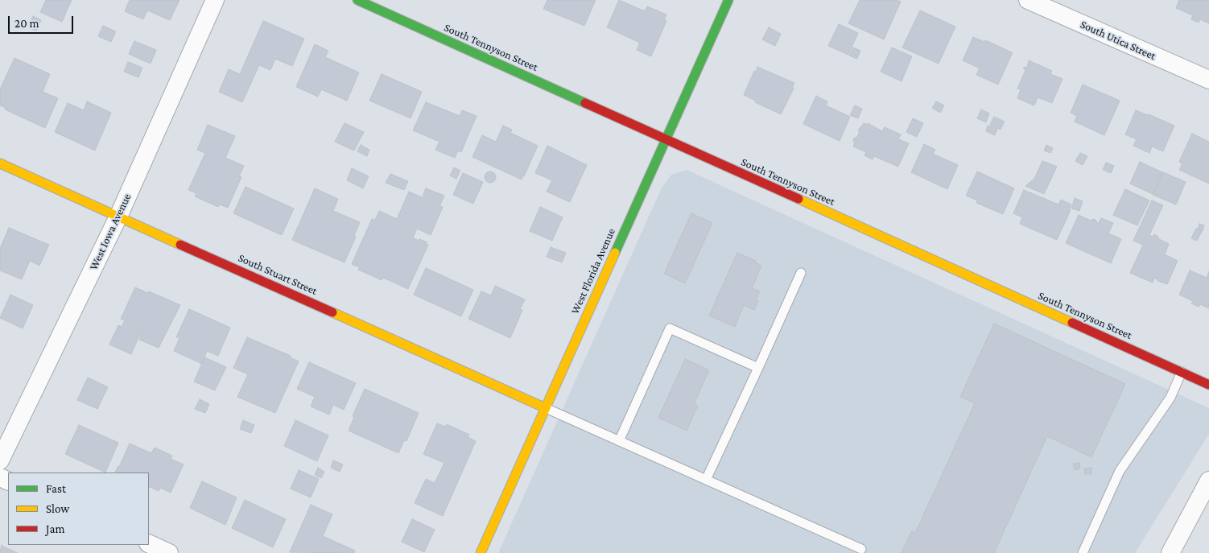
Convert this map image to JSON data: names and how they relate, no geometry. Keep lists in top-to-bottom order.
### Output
{
  "streets": {
    "street": [
      "South Utica Street",
      "South Tennyson Street",
      "West Iowa Avenue",
      "West Florida Avenue",
      "South Stuart Street"
    ]
  },
  "crossings": [
    ["South Tennyson Street", "West Florida Avenue"],
    ["West Iowa Avenue", "South Stuart Street"],
    ["West Florida Avenue", "South Stuart Street"]
  ],
  "legend": ["Fast", "Slow", "Jam"],
  "scale_bar": "20 m"
}
